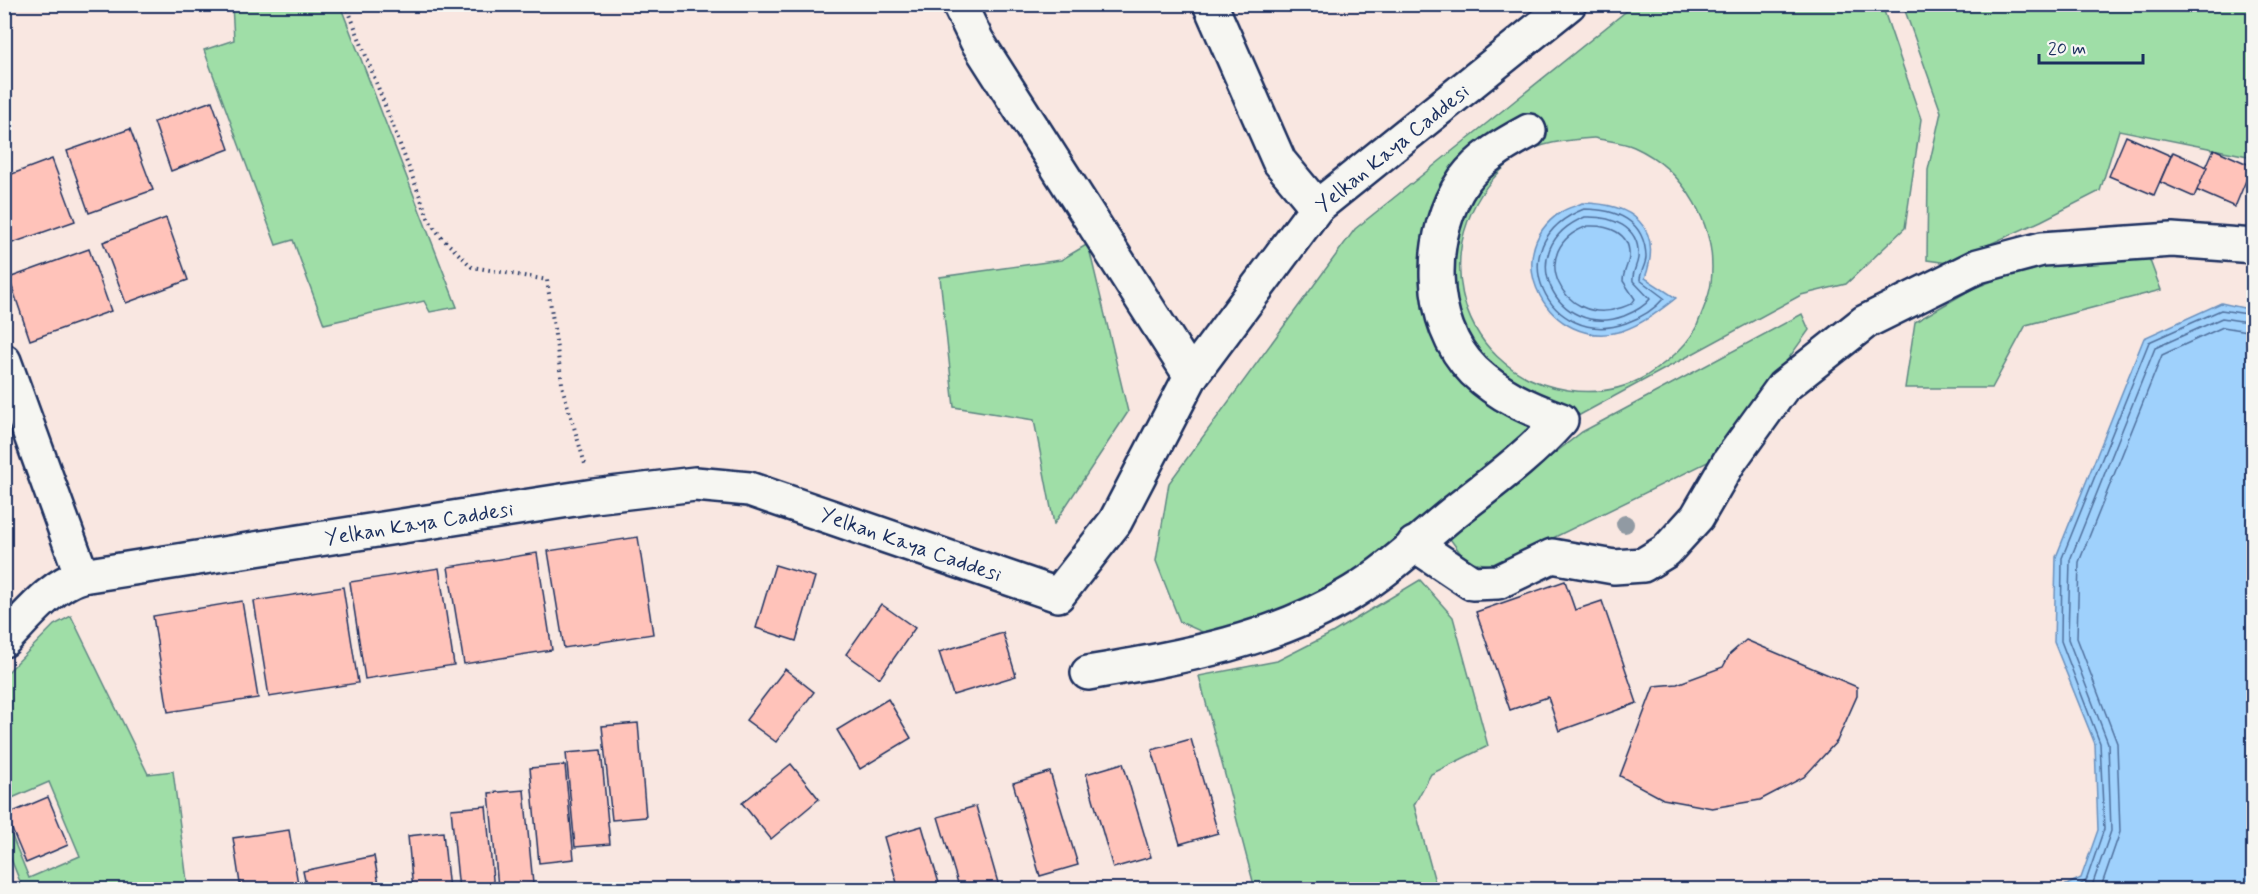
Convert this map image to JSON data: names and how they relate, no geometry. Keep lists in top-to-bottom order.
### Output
{
  "streets": {
    "street": ["Yelkan Kaya Caddesi"]
  },
  "scale_bar": "20 m"
}
